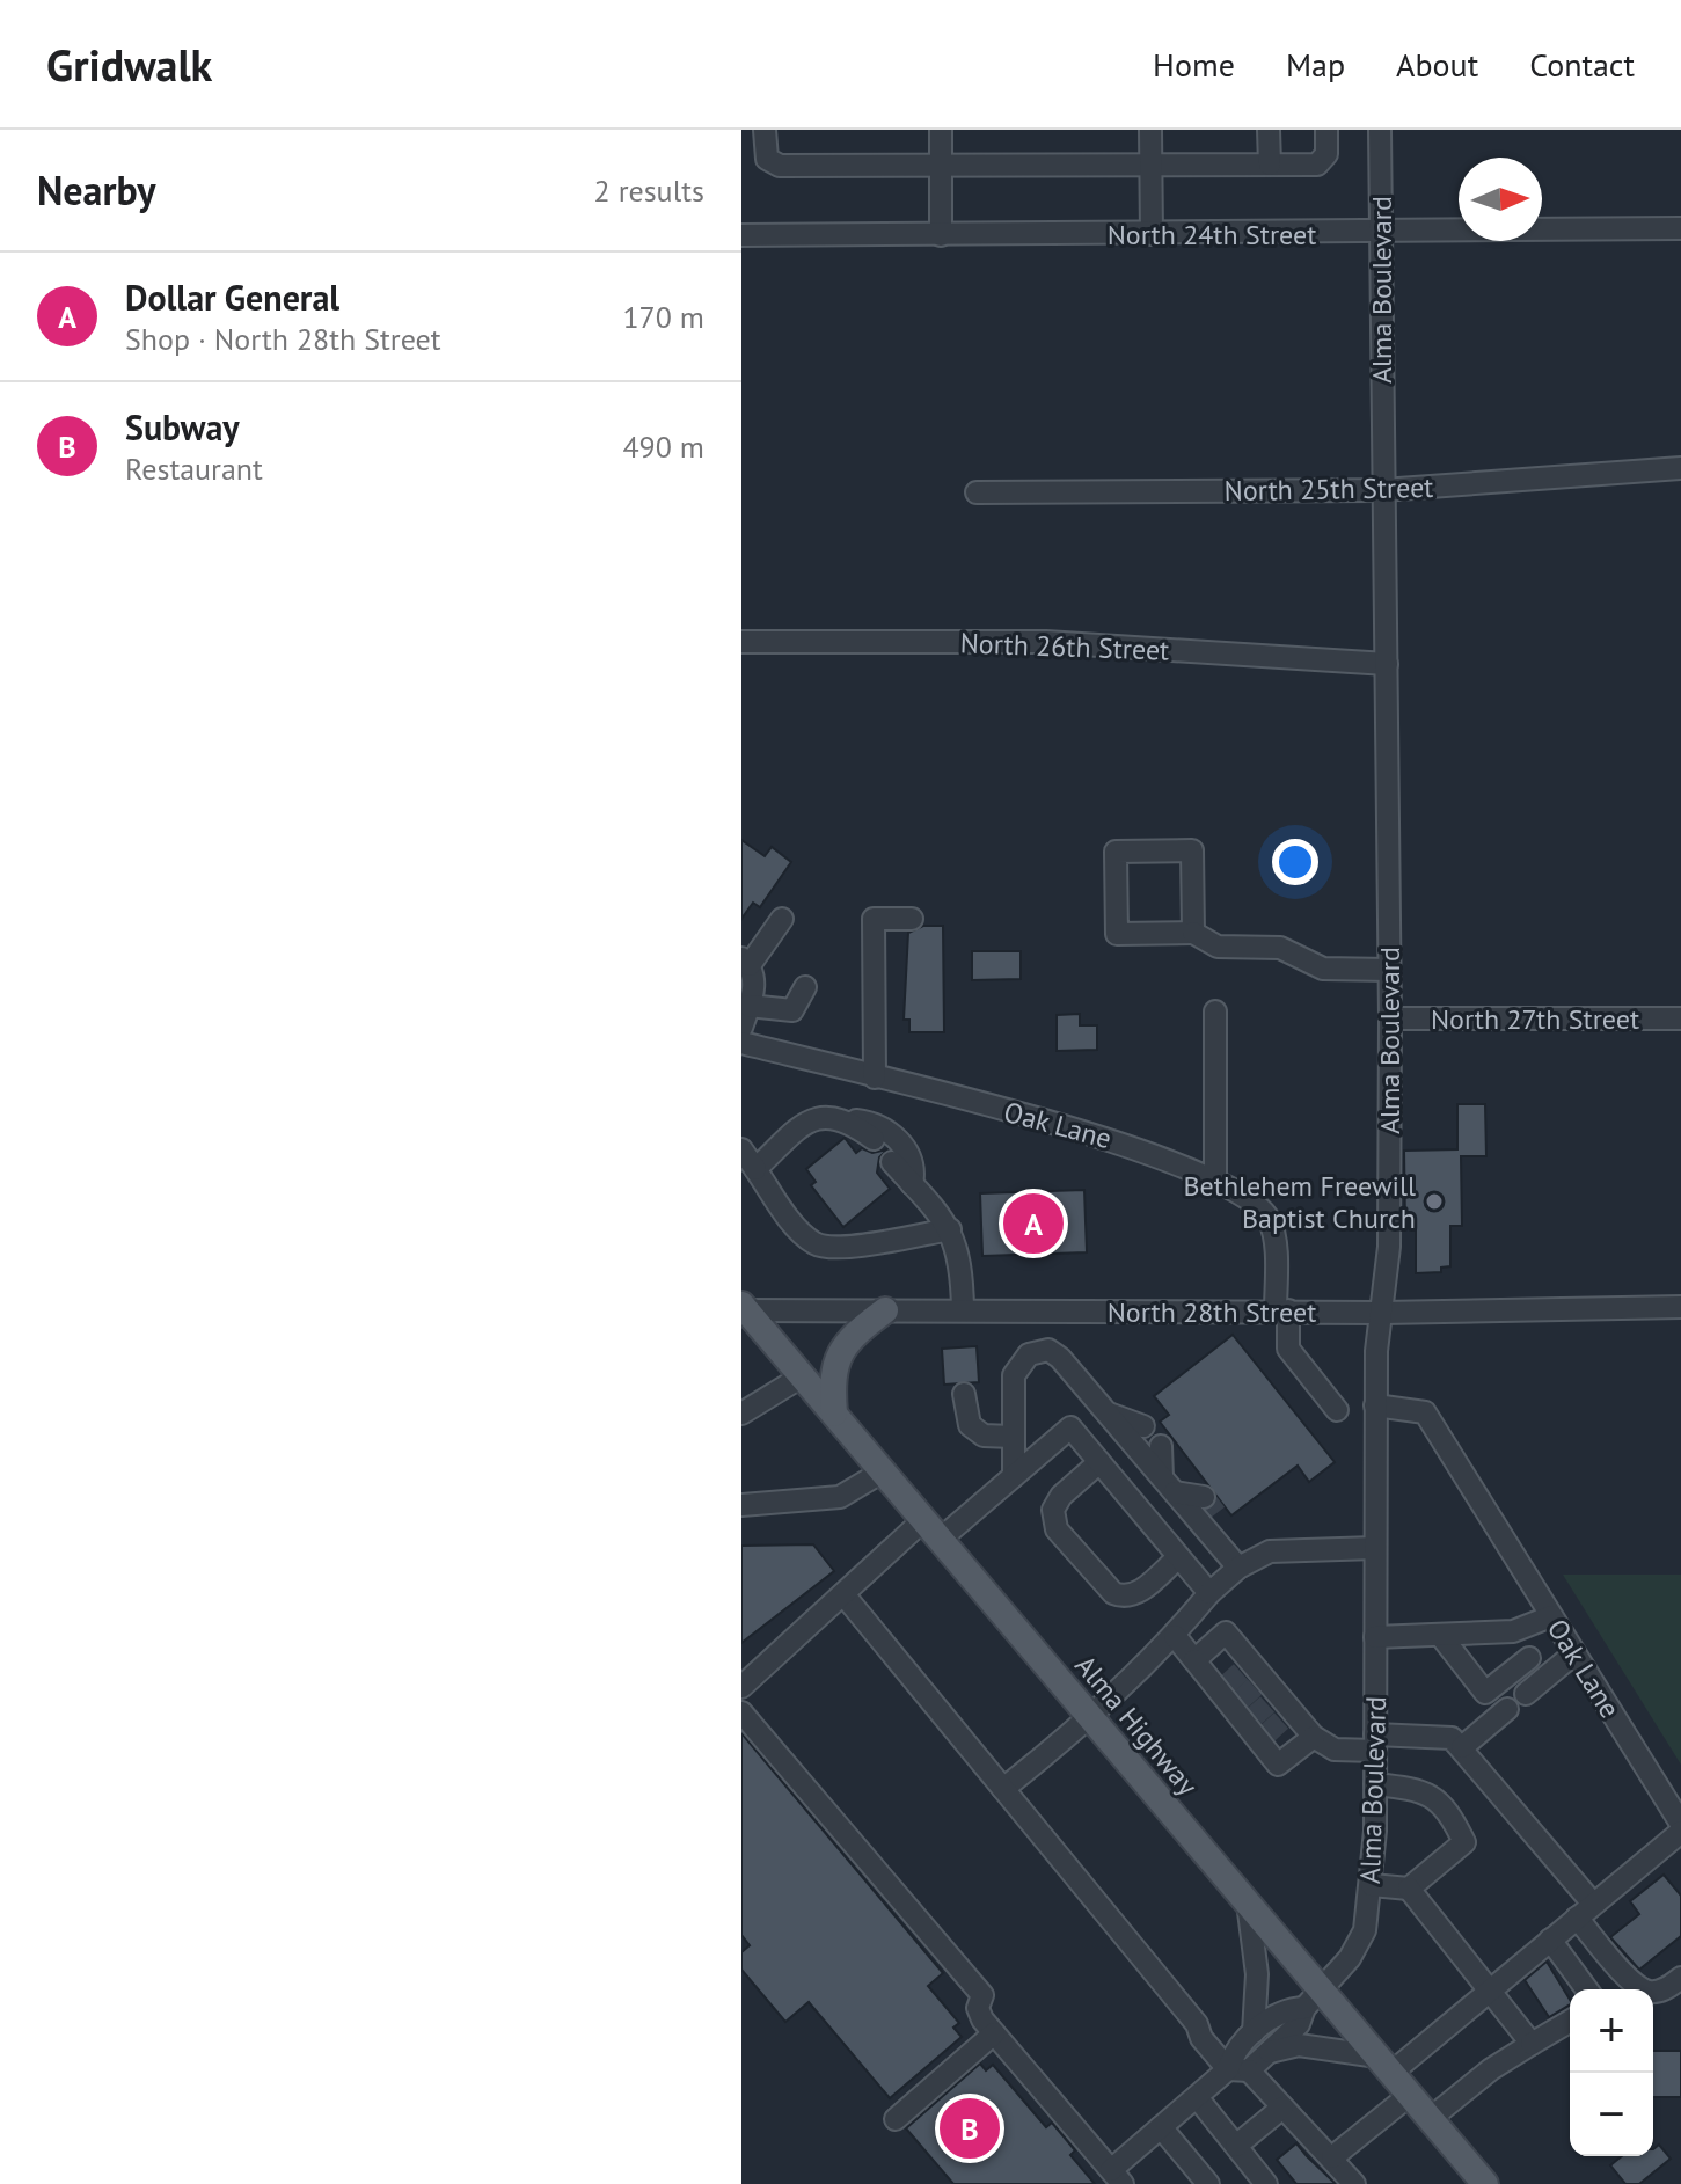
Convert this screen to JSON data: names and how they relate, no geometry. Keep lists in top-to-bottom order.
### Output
{
  "streets": {
    "main road": ["Alma Highway"],
    "street": [
      "North 24th Street",
      "Alma Boulevard",
      "North 25th Street",
      "North 26th Street",
      "North 27th Street",
      "Oak Lane",
      "North 28th Street"
    ]
  },
  "crossings": [
    ["North 24th Street", "Alma Boulevard"],
    ["Alma Boulevard", "North 25th Street"],
    ["Alma Boulevard", "North 26th Street"],
    ["Alma Boulevard", "North 27th Street"],
    ["Alma Boulevard", "Oak Lane"],
    ["Alma Boulevard", "North 28th Street"],
    ["Alma Boulevard", "Alma Highway"],
    ["Oak Lane", "North 28th Street"],
    ["North 28th Street", "Alma Highway"]
  ],
  "places": ["Bethlehem Freewill Baptist Church"],
  "north": "right",
  "page": {
    "header": "Gridwalk",
    "nav": [
      "Home",
      "Map",
      "About",
      "Contact"
    ],
    "heading": ["Nearby", "2 results"],
    "list": [
      {
        "mark": "A",
        "name": "Dollar General",
        "note": "Shop · North 28th Street",
        "value": "170 m"
      },
      {
        "mark": "B",
        "name": "Subway",
        "note": "Restaurant",
        "value": "490 m"
      }
    ],
    "pins": ["A", "B"],
    "map_buttons": ["+", "−"]
  }
}
